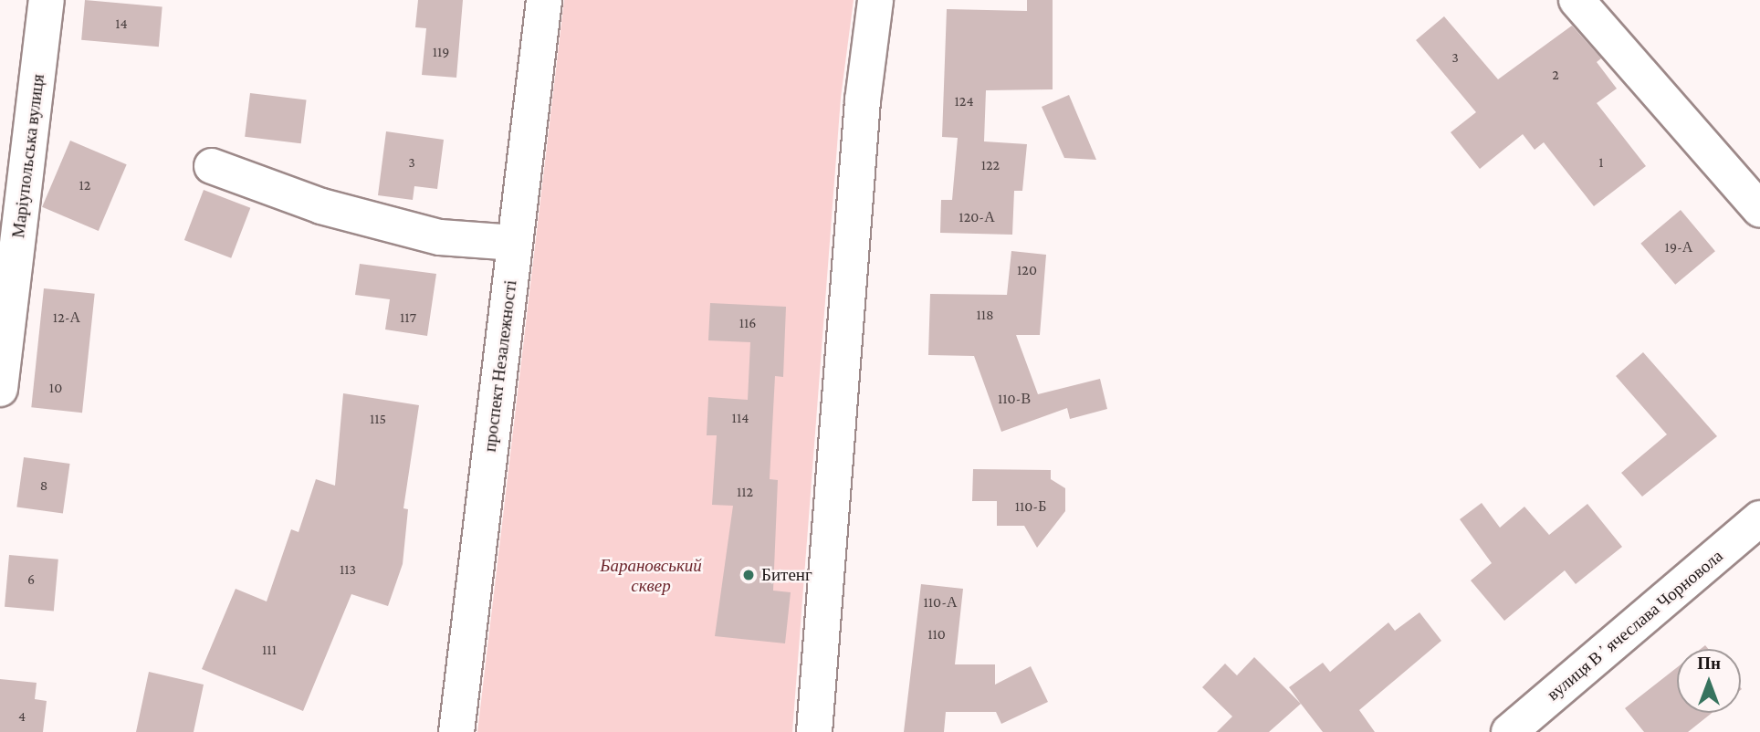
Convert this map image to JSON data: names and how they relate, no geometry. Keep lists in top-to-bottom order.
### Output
{
  "streets": {
    "main road": ["Маріупольська вулиця", "проспект Незалежності", "вулиця Вʼячеслава Чорновола"]
  },
  "parks": ["Барановський сквер"],
  "places": ["Битенг"],
  "house_numbers": [
    "14",
    "119",
    "3",
    "2",
    "124",
    "3",
    "1",
    "122",
    "12",
    "120-А",
    "19-А",
    "120",
    "118",
    "12-А",
    "117",
    "116",
    "10",
    "110-В",
    "114",
    "115",
    "8",
    "112",
    "110-Б",
    "113",
    "6",
    "110-А",
    "110",
    "111",
    "4"
  ],
  "north": "top"
}
